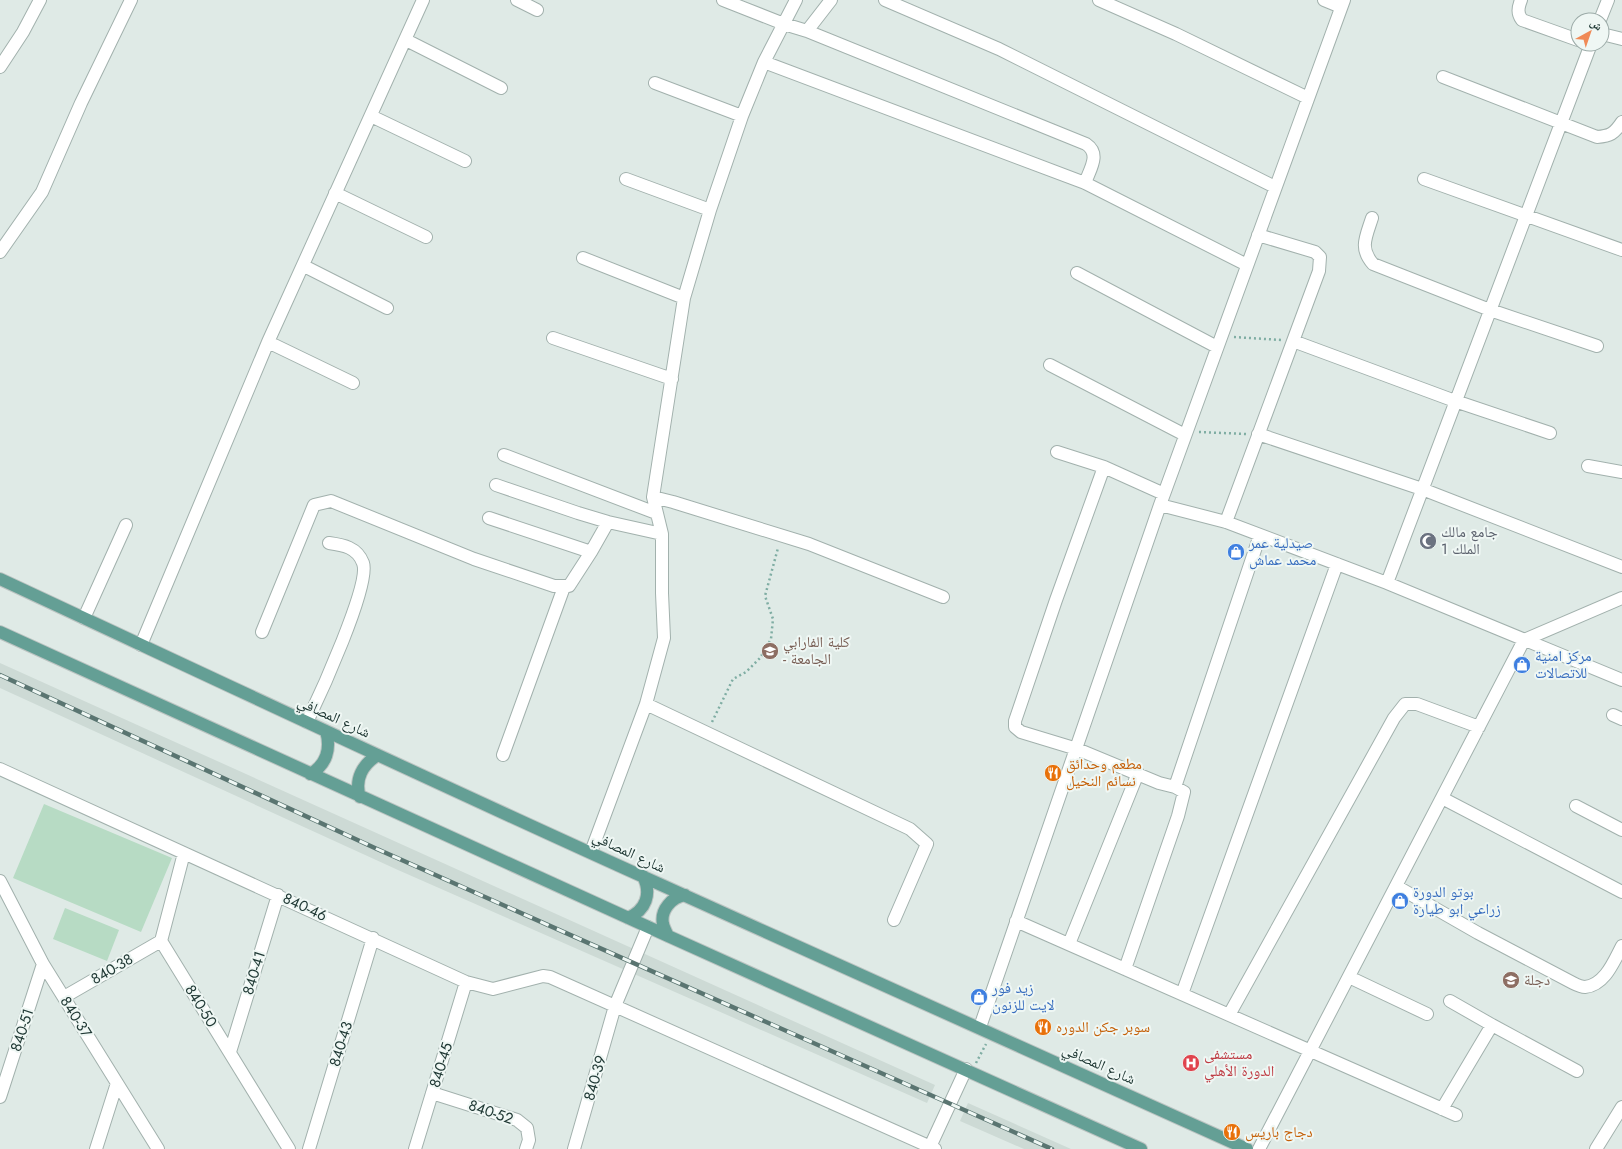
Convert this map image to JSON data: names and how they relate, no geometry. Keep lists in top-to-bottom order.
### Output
{
  "streets": {
    "main road": ["شارع المصافي"],
    "street": [
      "840-46",
      "840-38",
      "840-41",
      "840-50",
      "840-37",
      "840-51",
      "840-43",
      "840-45",
      "840-39",
      "840-52"
    ]
  },
  "crossings": [
    ["840-46", "840-41"],
    ["840-46", "840-43"],
    ["840-46", "840-45"],
    ["840-46", "840-39"],
    ["840-38", "840-50"],
    ["840-38", "840-37"],
    ["840-41", "840-50"],
    ["840-37", "840-51"],
    ["840-45", "840-52"]
  ],
  "places": {
    "mosque": ["جامع مالك الملك 1"],
    "shop": [
      "صيدلية عمر محمد عماش",
      "مركز امنية للاتصالات",
      "بوتو الدورة زراعي ابو طيارة",
      "زيد فور لايت للزنون"
    ],
    "school or university": ["كلية الفارابي - الجامعة", "دجلة"],
    "restaurant": ["مطعم وحدائق نسائم النخيل", "سوبر جكن الدوره", "دجاج باريس"],
    "hospital": ["مستشفى الدورة الأهلي"]
  },
  "north": "top right"
}
